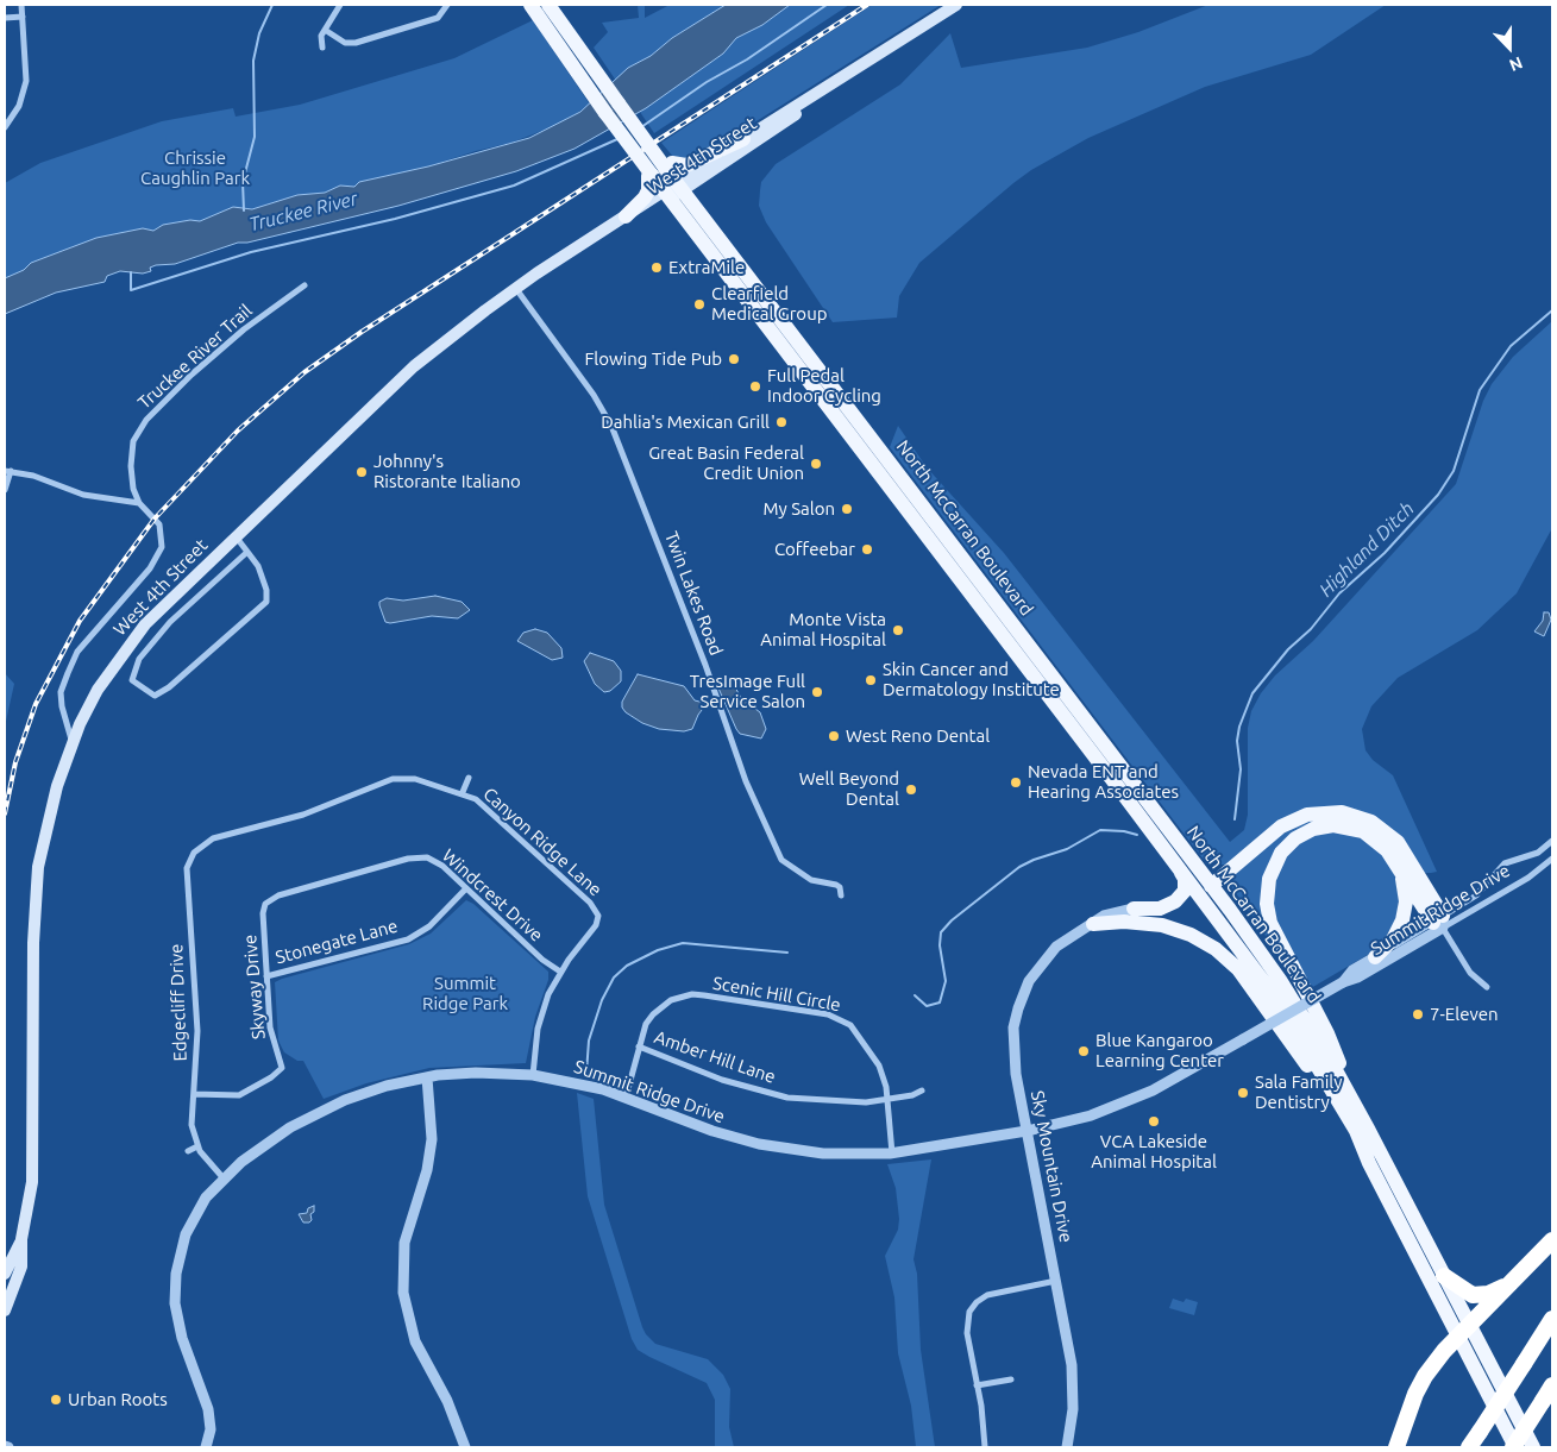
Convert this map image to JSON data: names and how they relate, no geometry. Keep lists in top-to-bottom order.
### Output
{
  "streets": {
    "main road": ["West 4th Street", "North McCarran Boulevard"],
    "street": [
      "Truckee River Trail",
      "Twin Lakes Road",
      "Canyon Ridge Lane",
      "Windcrest Drive",
      "Summit Ridge Drive",
      "Stonegate Lane",
      "Skyway Drive",
      "Scenic Hill Circle",
      "Edgecliff Drive",
      "Amber Hill Lane",
      "Sky Mountain Drive"
    ]
  },
  "crossings": [
    ["West 4th Street", "Truckee River Trail"],
    ["West 4th Street", "North McCarran Boulevard"],
    ["West 4th Street", "Twin Lakes Road"],
    ["Canyon Ridge Lane", "Windcrest Drive"],
    ["Canyon Ridge Lane", "Edgecliff Drive"],
    ["Windcrest Drive", "Stonegate Lane"],
    ["Windcrest Drive", "Skyway Drive"],
    ["Summit Ridge Drive", "Scenic Hill Circle"],
    ["Summit Ridge Drive", "Edgecliff Drive"],
    ["Summit Ridge Drive", "Sky Mountain Drive"],
    ["Stonegate Lane", "Skyway Drive"],
    ["Skyway Drive", "Edgecliff Drive"],
    ["Scenic Hill Circle", "Amber Hill Lane"]
  ],
  "water": ["Truckee River", "Highland Ditch"],
  "parks": ["Chrissie Caughlin Park", "Summit Ridge Park"],
  "places": [
    "ExtraMile",
    "Clearfield Medical Group",
    "Flowing Tide Pub",
    "Full Pedal Indoor Cycling",
    "Dahlia's Mexican Grill",
    "Great Basin Federal Credit Union",
    "Johnny's Ristorante Italiano",
    "My Salon",
    "Coffeebar",
    "Monte Vista Animal Hospital",
    "Skin Cancer and Dermatology Institute",
    "TresImage Full Service Salon",
    "West Reno Dental",
    "Nevada ENT and Hearing Associates",
    "Well Beyond Dental",
    "7-Eleven",
    "Blue Kangaroo Learning Center",
    "Sala Family Dentistry",
    "VCA Lakeside Animal Hospital",
    "Urban Roots"
  ],
  "north": "bottom"
}
